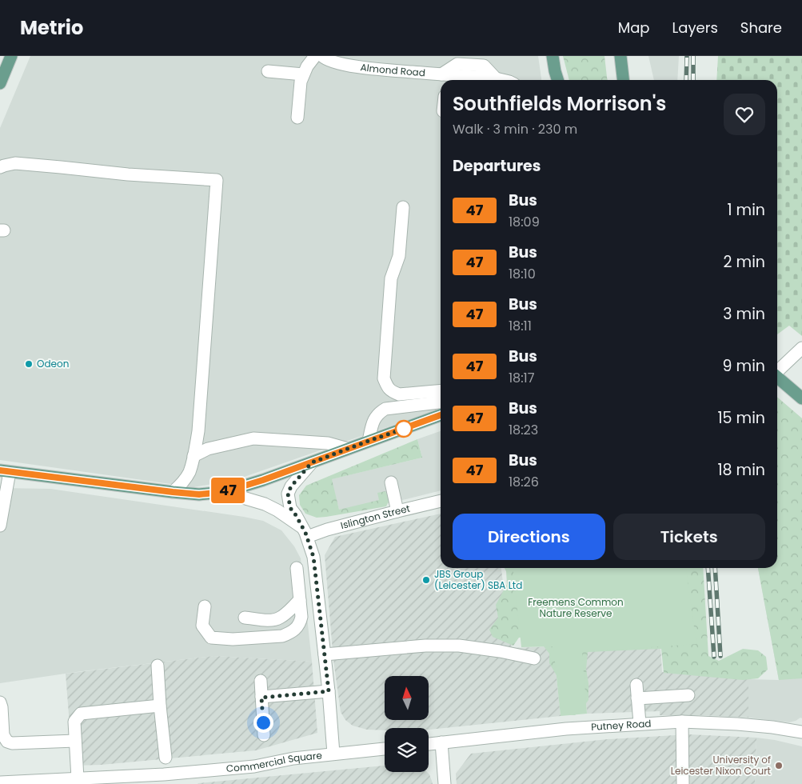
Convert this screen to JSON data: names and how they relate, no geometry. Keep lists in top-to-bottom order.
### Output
{
  "streets": {
    "street": [
      "Almond Road",
      "Islington Street",
      "Putney Road",
      "Commercial Square"
    ]
  },
  "parks": ["Freemens Common Nature Reserve"],
  "places": ["Odeon", "JBS Group (Leicester) SBA Ltd", "University of Leicester Nixon Court"],
  "lines": ["bus line 47"],
  "north": "top",
  "page": {
    "header": "Metrio",
    "nav": ["Map", "Layers", "Share"],
    "on_map": "47",
    "heading": [
      ["Southfields Morrison's", "Walk · 3 min · 230 m"],
      "Departures"
    ],
    "list": [
      {
        "mark": "47",
        "name": "Bus",
        "note": "18:09",
        "value": "1 min"
      },
      {
        "mark": "47",
        "name": "Bus",
        "note": "18:10",
        "value": "2 min"
      },
      {
        "mark": "47",
        "name": "Bus",
        "note": "18:11",
        "value": "3 min"
      },
      {
        "mark": "47",
        "name": "Bus",
        "note": "18:17",
        "value": "9 min"
      },
      {
        "mark": "47",
        "name": "Bus",
        "note": "18:23",
        "value": "15 min"
      },
      {
        "mark": "47",
        "name": "Bus",
        "note": "18:26",
        "value": "18 min"
      }
    ],
    "buttons": ["Directions", "Tickets"]
  }
}
